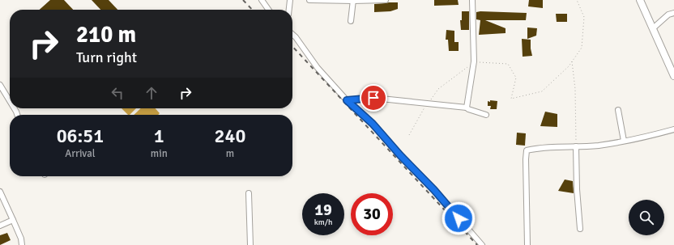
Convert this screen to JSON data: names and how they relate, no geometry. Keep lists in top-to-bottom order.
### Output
{
  "page": {
    "turn": ["210 m", "Turn right"],
    "eta": [
      "06:51",
      "Arrival",
      "1",
      "min",
      "240",
      "m"
    ],
    "speed": "19 km/h",
    "limit": "30"
  }
}
